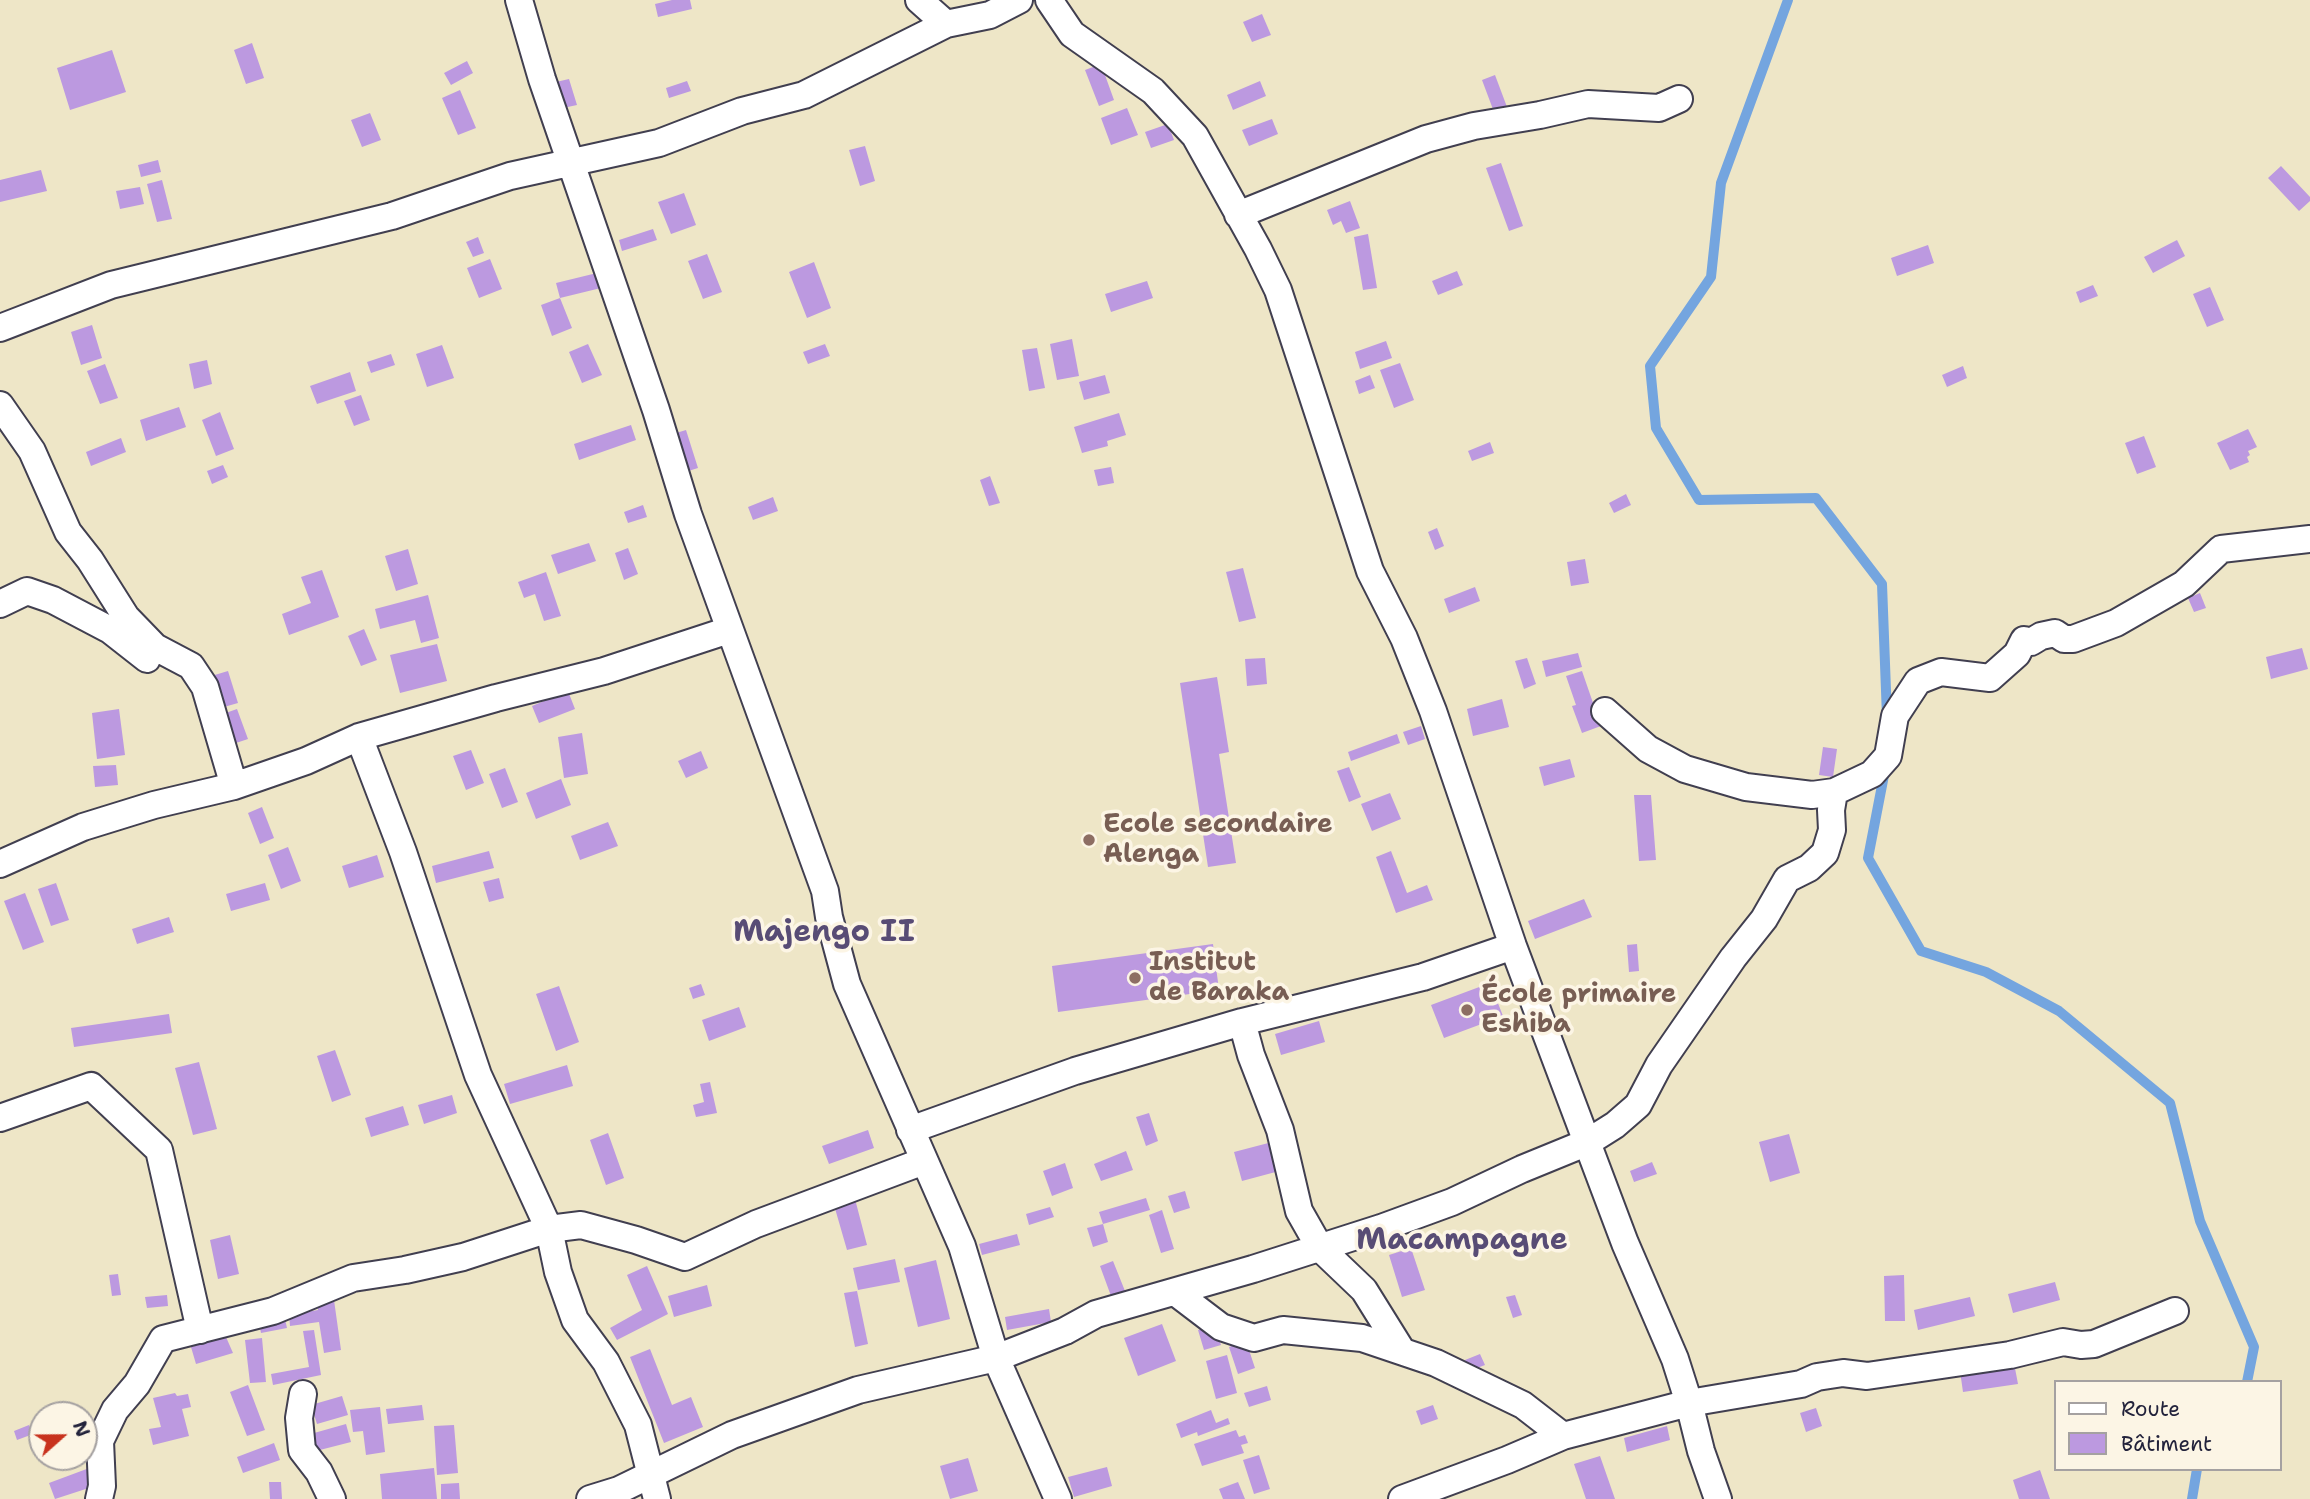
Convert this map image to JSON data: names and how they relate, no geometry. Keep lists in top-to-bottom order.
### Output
{
  "districts": ["Majengo II", "Macampagne"],
  "places": ["Ecole secondaire Alenga", "Institut de Baraka", "École primaire Eshiba"],
  "legend": ["Route", "Bâtiment"],
  "north": "right"
}
